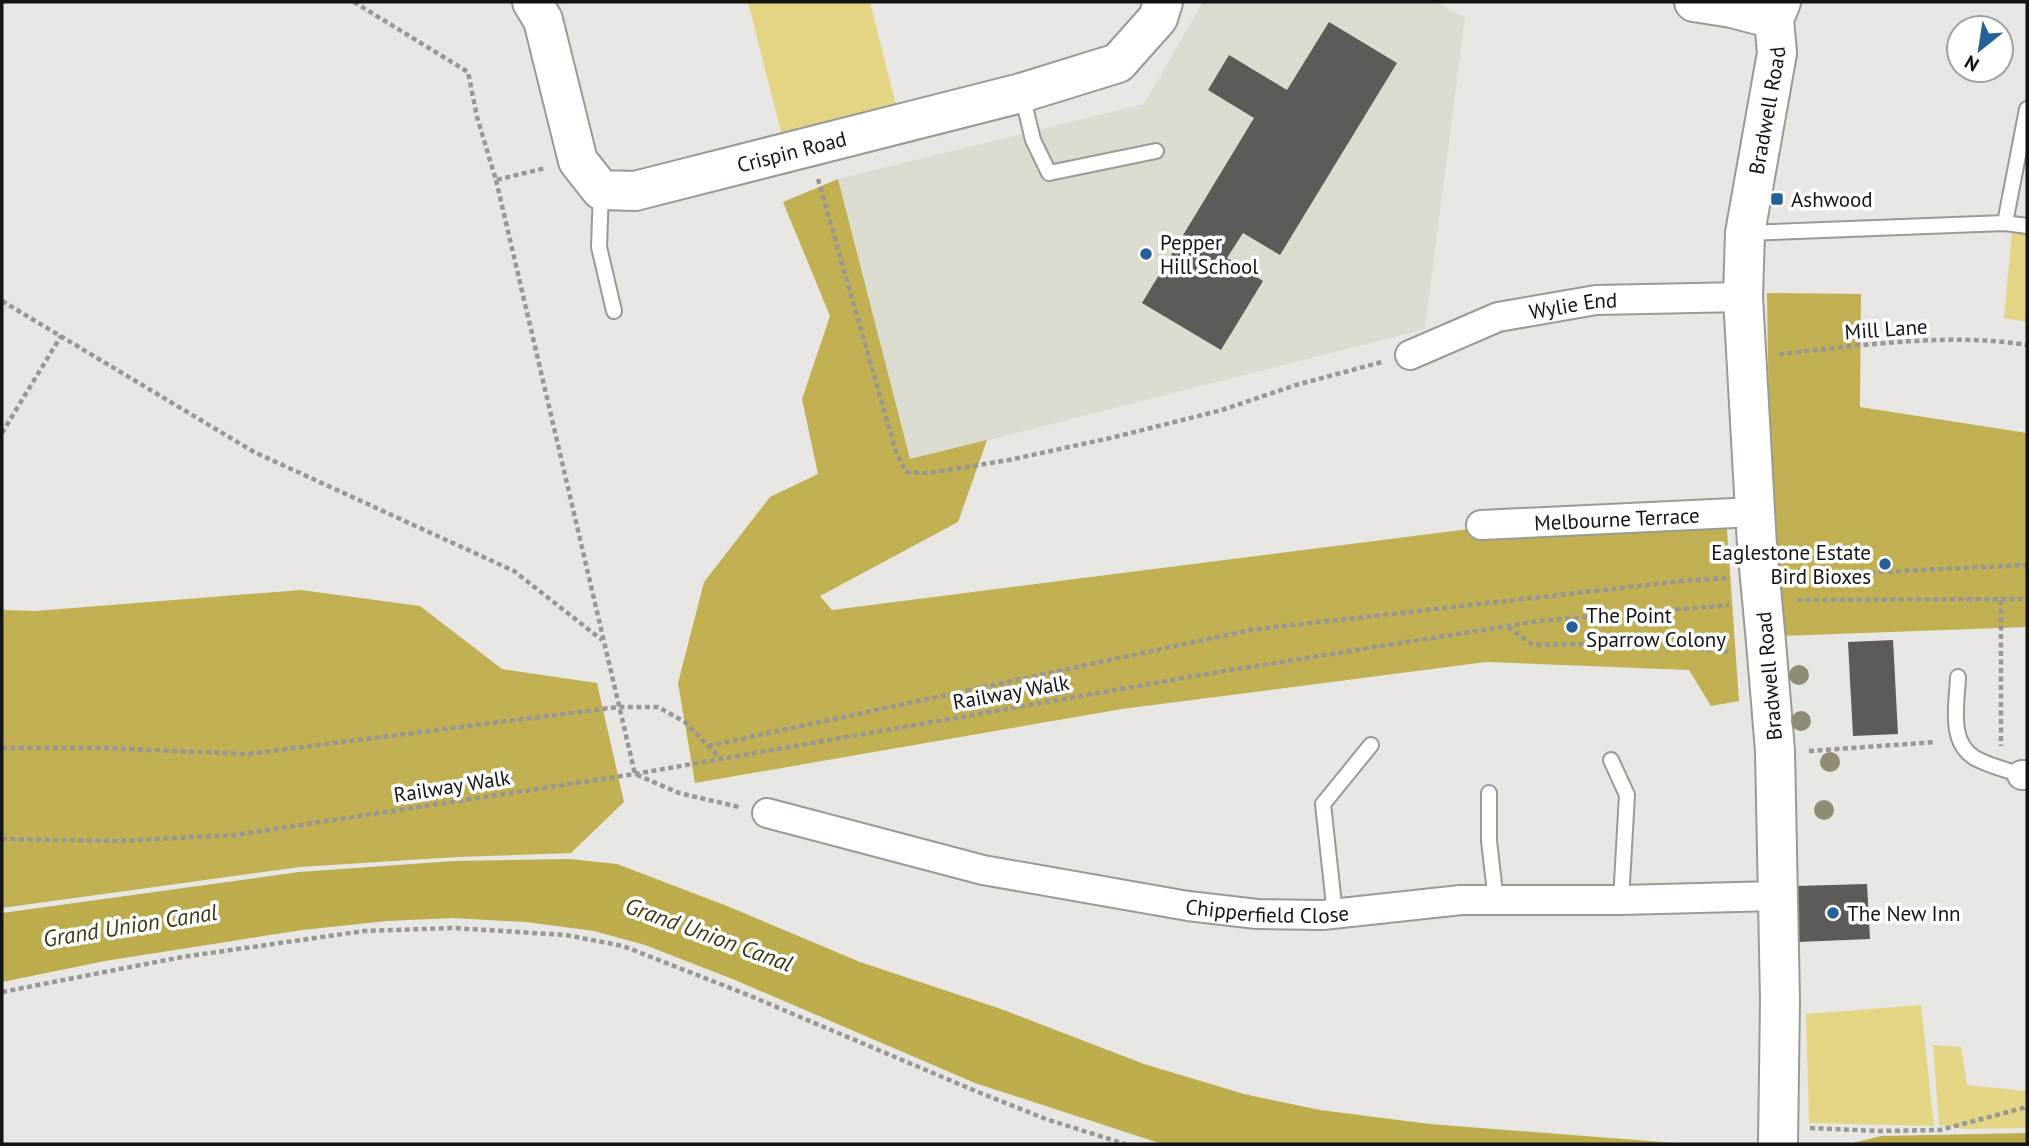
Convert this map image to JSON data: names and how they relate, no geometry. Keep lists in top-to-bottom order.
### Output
{
  "streets": {
    "street": [
      "Bradwell Road",
      "Crispin Road",
      "Wylie End",
      "Melbourne Terrace",
      "Chipperfield Close"
    ],
    "path": ["Mill Lane", "Railway Walk"]
  },
  "crossings": [
    ["Bradwell Road", "Wylie End"],
    ["Bradwell Road", "Mill Lane"],
    ["Bradwell Road", "Melbourne Terrace"],
    ["Bradwell Road", "Chipperfield Close"]
  ],
  "water": ["Grand Union Canal"],
  "places": {
    "transit": ["Ashwood"],
    "other": [
      "Pepper Hill School",
      "Eaglestone Estate Bird Bioxes",
      "The Point Sparrow Colony",
      "The New Inn"
    ]
  },
  "north": "bottom left"
}
